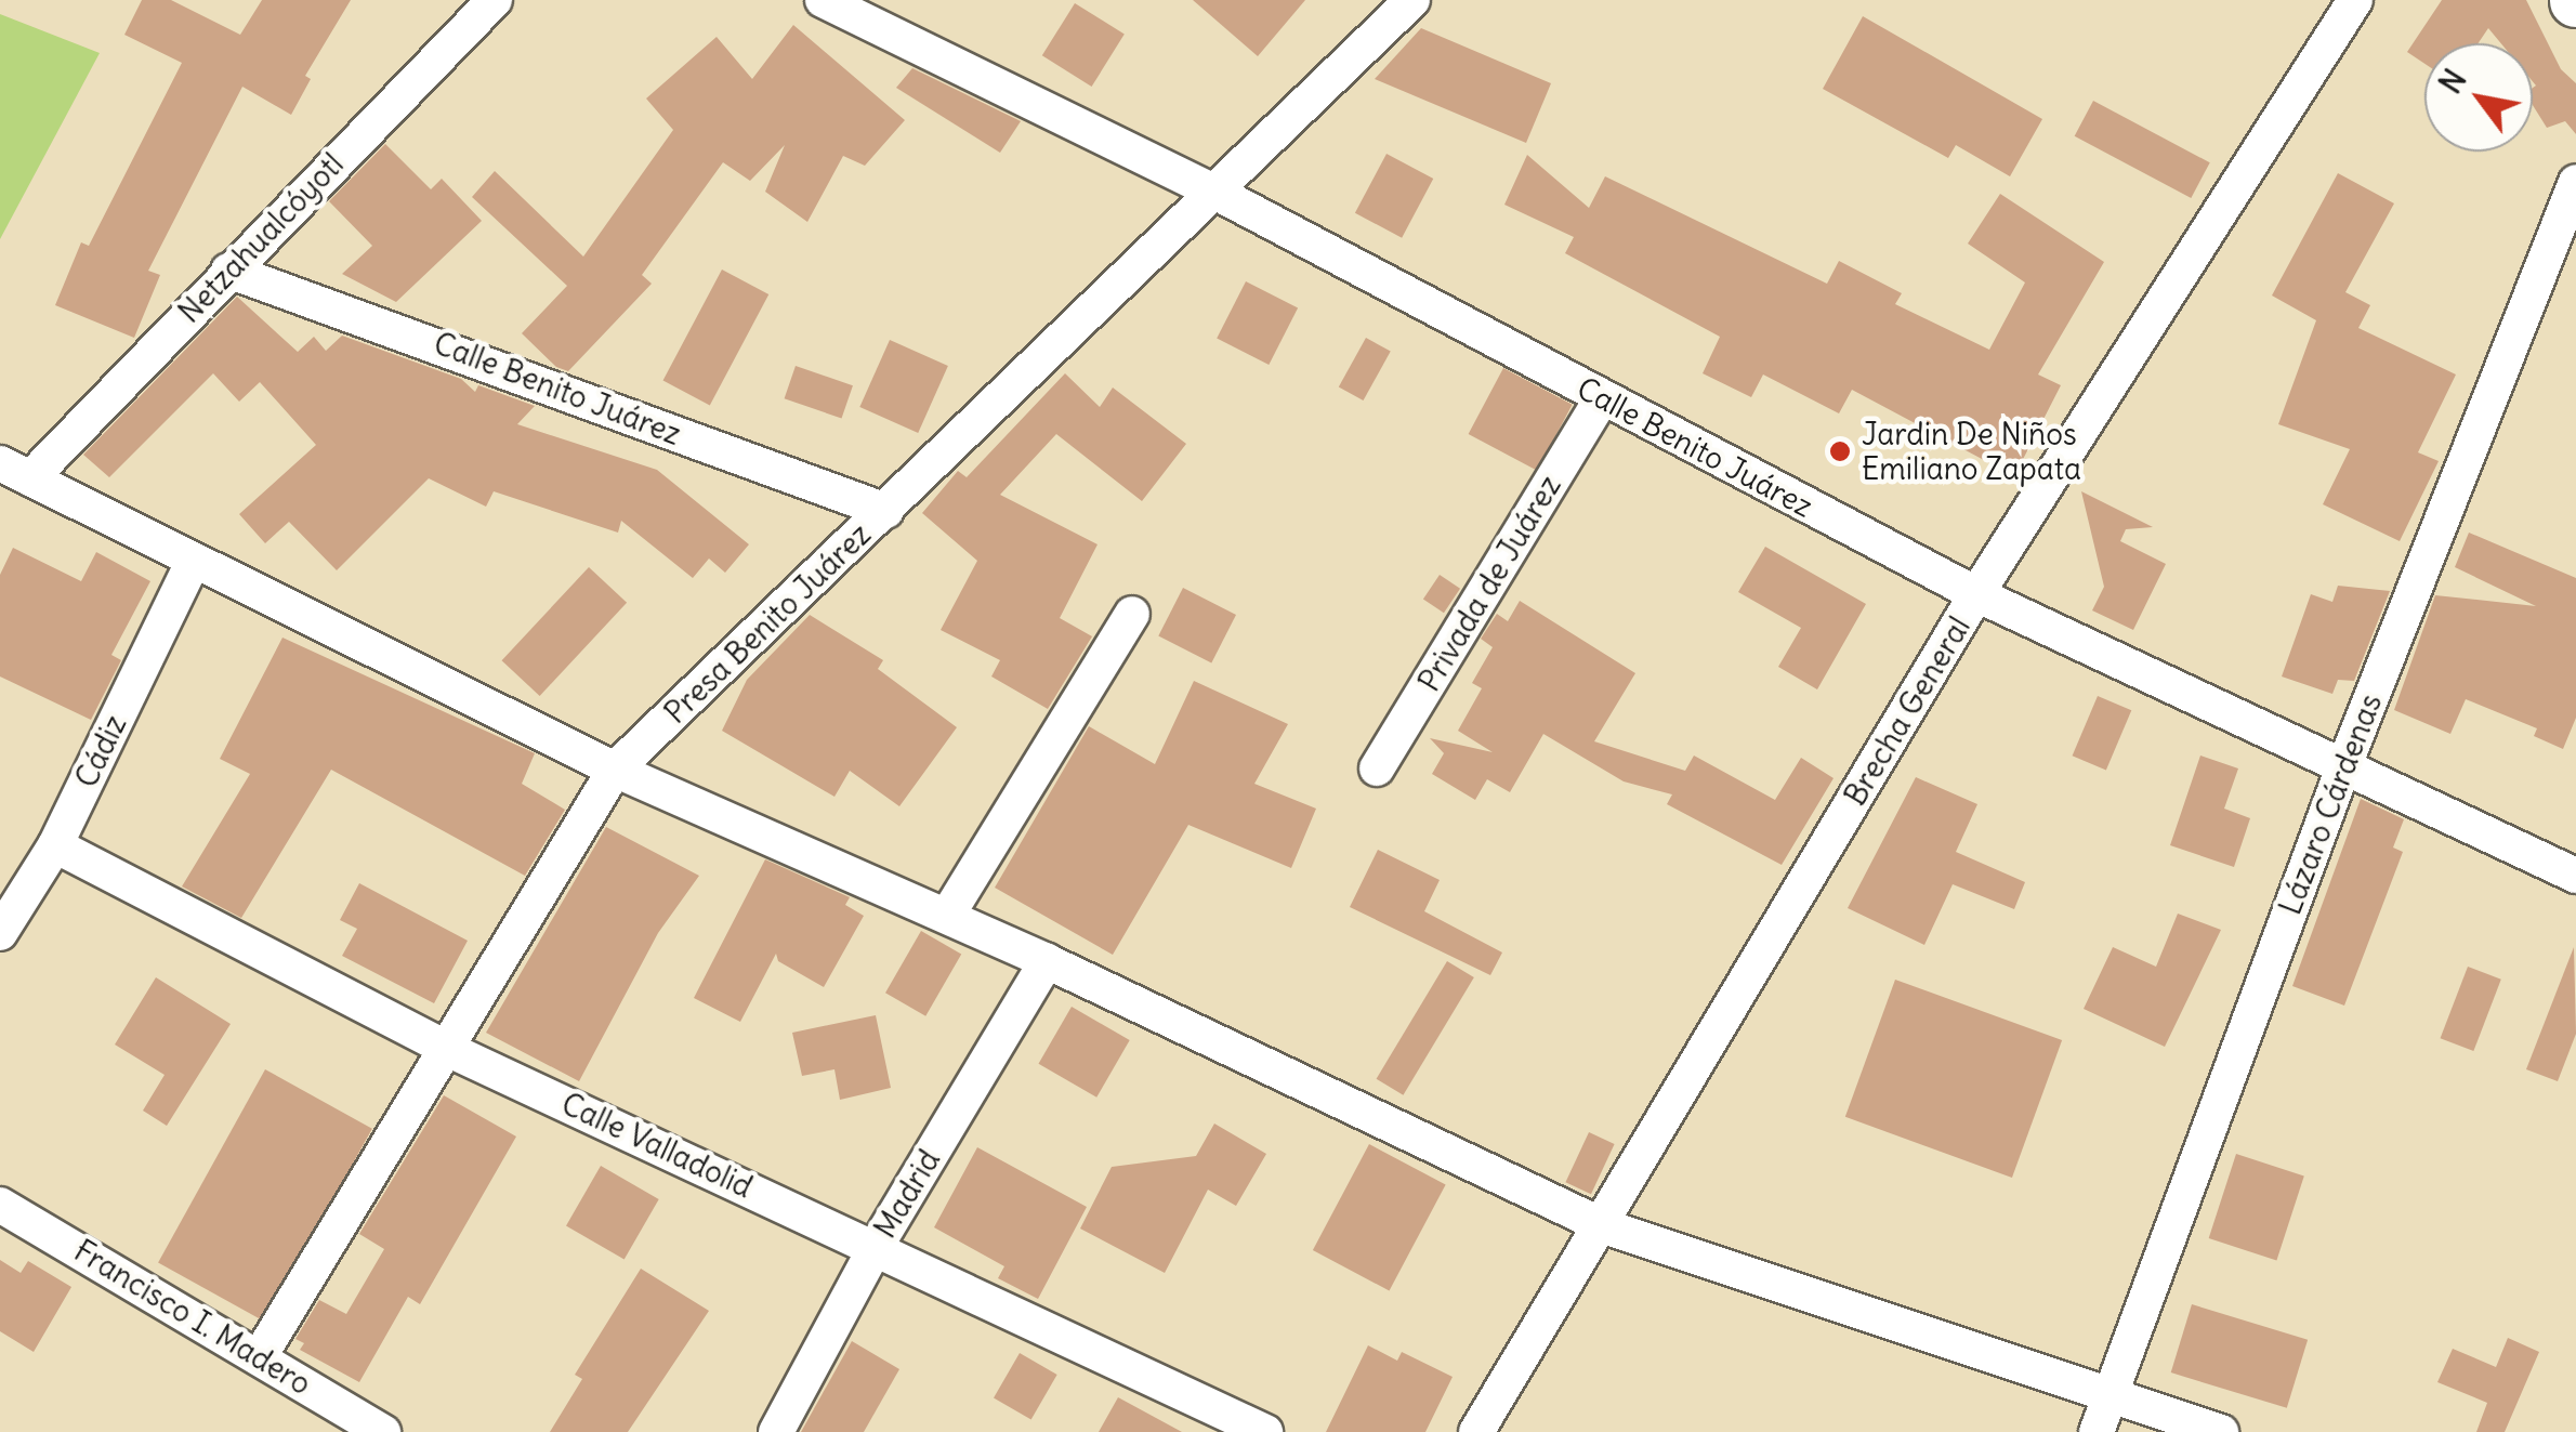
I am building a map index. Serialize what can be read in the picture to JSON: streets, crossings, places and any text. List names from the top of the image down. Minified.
{"streets":{"street":["Netzahualcóyotl","Calle Benito Juárez","Privada de Juárez","Presa Benito Juárez","Brecha General","Cádiz","Lázaro Cárdenas","Calle Valladolid","Madrid","Francisco I. Madero"]},"crossings":[["Netzahualcóyotl","Calle Benito Juárez"],["Calle Benito Juárez","Privada de Juárez"],["Calle Benito Juárez","Presa Benito Juárez"],["Calle Benito Juárez","Brecha General"],["Calle Benito Juárez","Lázaro Cárdenas"],["Presa Benito Juárez","Calle Valladolid"],["Presa Benito Juárez","Francisco I. Madero"],["Cádiz","Calle Valladolid"],["Calle Valladolid","Madrid"]],"places":["Jardin De Niños Emiliano Zapata"],"north":"top left"}
